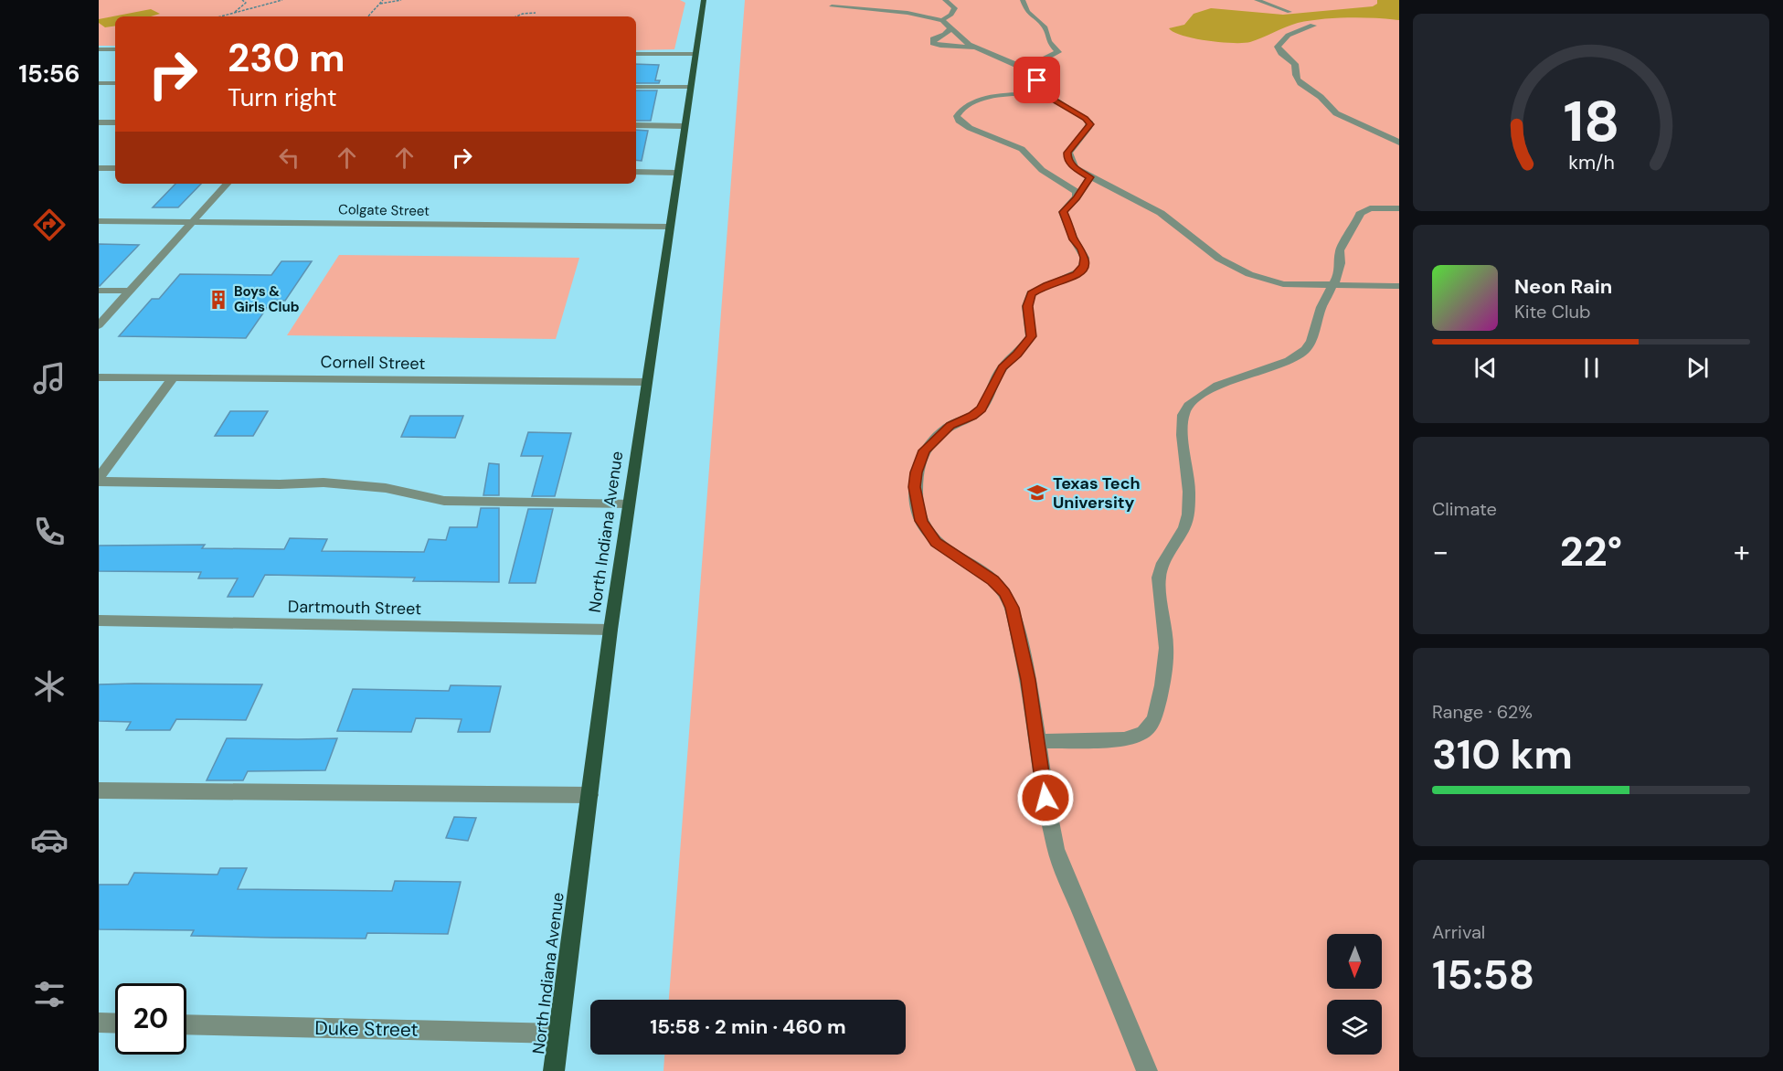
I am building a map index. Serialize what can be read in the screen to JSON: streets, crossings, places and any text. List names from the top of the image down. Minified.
{"streets":{"main road":["North Indiana Avenue"],"street":["Colgate Street","Cornell Street","Dartmouth Street","Duke Street"]},"crossings":[["Colgate Street","North Indiana Avenue"],["Cornell Street","North Indiana Avenue"],["North Indiana Avenue","Dartmouth Street"],["North Indiana Avenue","Duke Street"]],"places":{"building":["Boys & Girls Club"],"school or university":["Texas Tech University"]},"north":"bottom","page":{"tabs":"15:56","turn":["230 m","Turn right"],"song":["Neon Rain","Kite Club"],"tile":["Climate",["Range · 62%","310 km"],["Arrival","15:58"]],"heat":["−","22°","+"],"limit":"20","trip":"15:58 · 2 min · 460 m","gauge":["18","km/h"]}}
